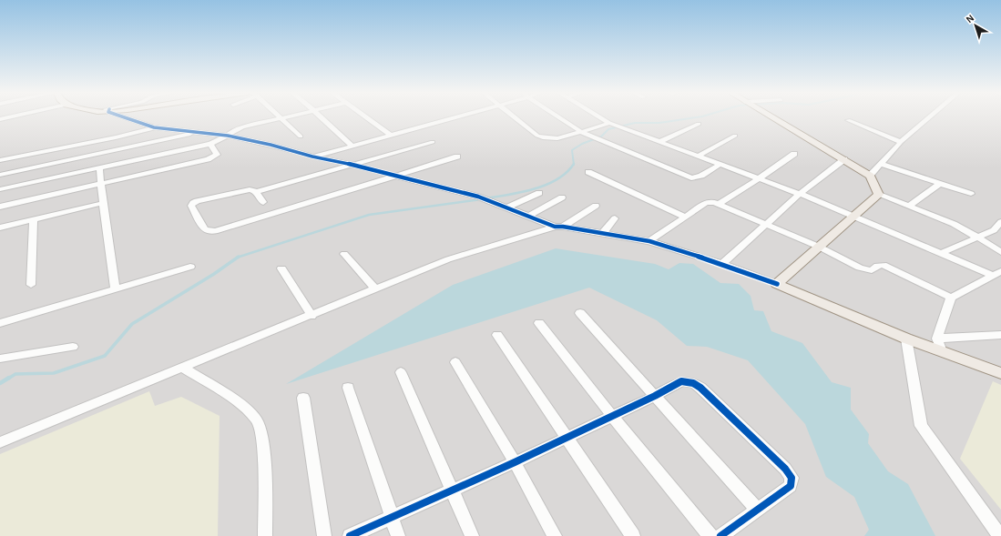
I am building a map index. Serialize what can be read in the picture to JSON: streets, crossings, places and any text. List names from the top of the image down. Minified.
{"north":"top left"}
